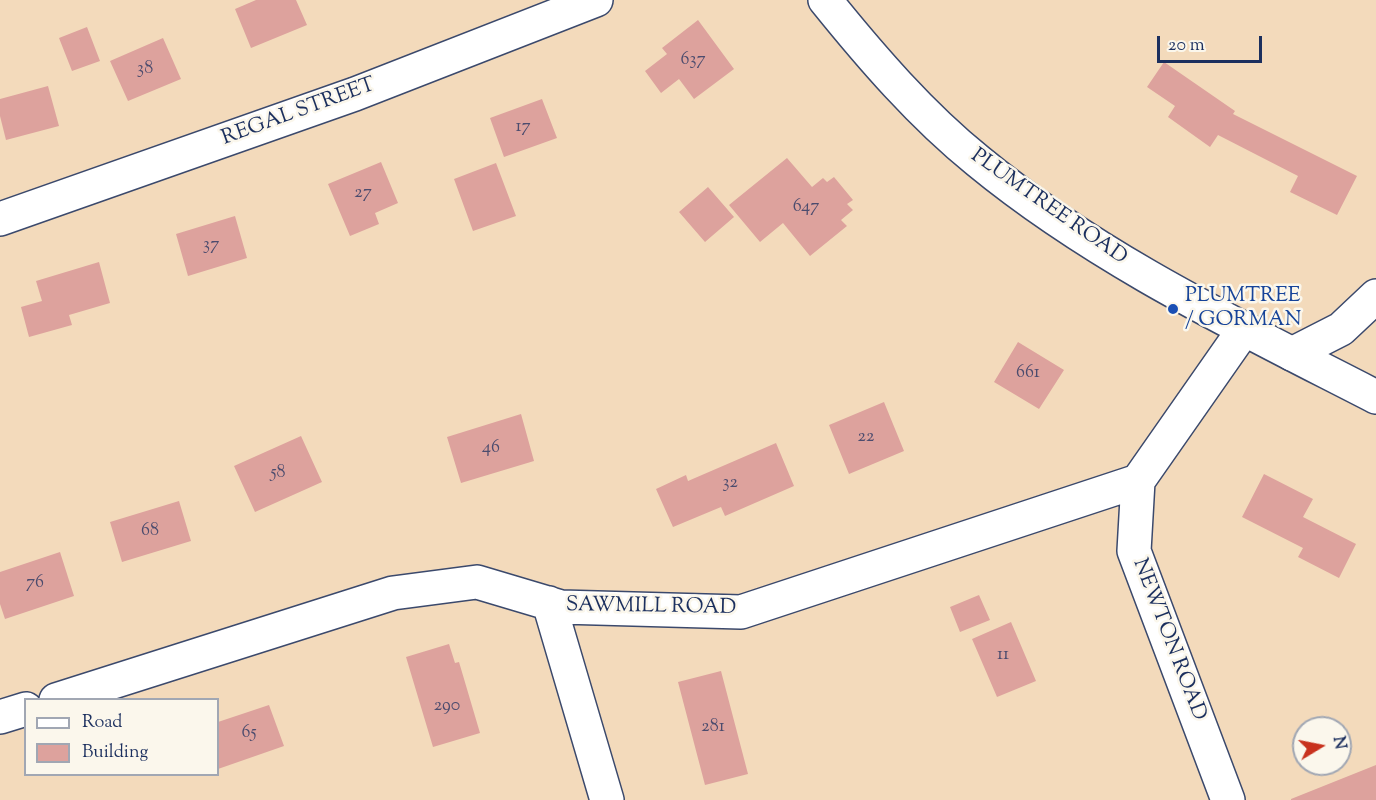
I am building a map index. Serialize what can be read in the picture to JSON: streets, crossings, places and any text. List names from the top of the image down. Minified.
{"streets":{"street":["REGAL STREET","PLUMTREE ROAD","SAWMILL ROAD","NEWTON ROAD"]},"crossings":[["SAWMILL ROAD","NEWTON ROAD"]],"places":["PLUMTREE / GORMAN"],"house_numbers":["637","38","17","27","647","37","661","22","46","58","32","68","76","11","290","281","65"],"legend":["Road","Building"],"scale_bar":"20 m","north":"right"}
